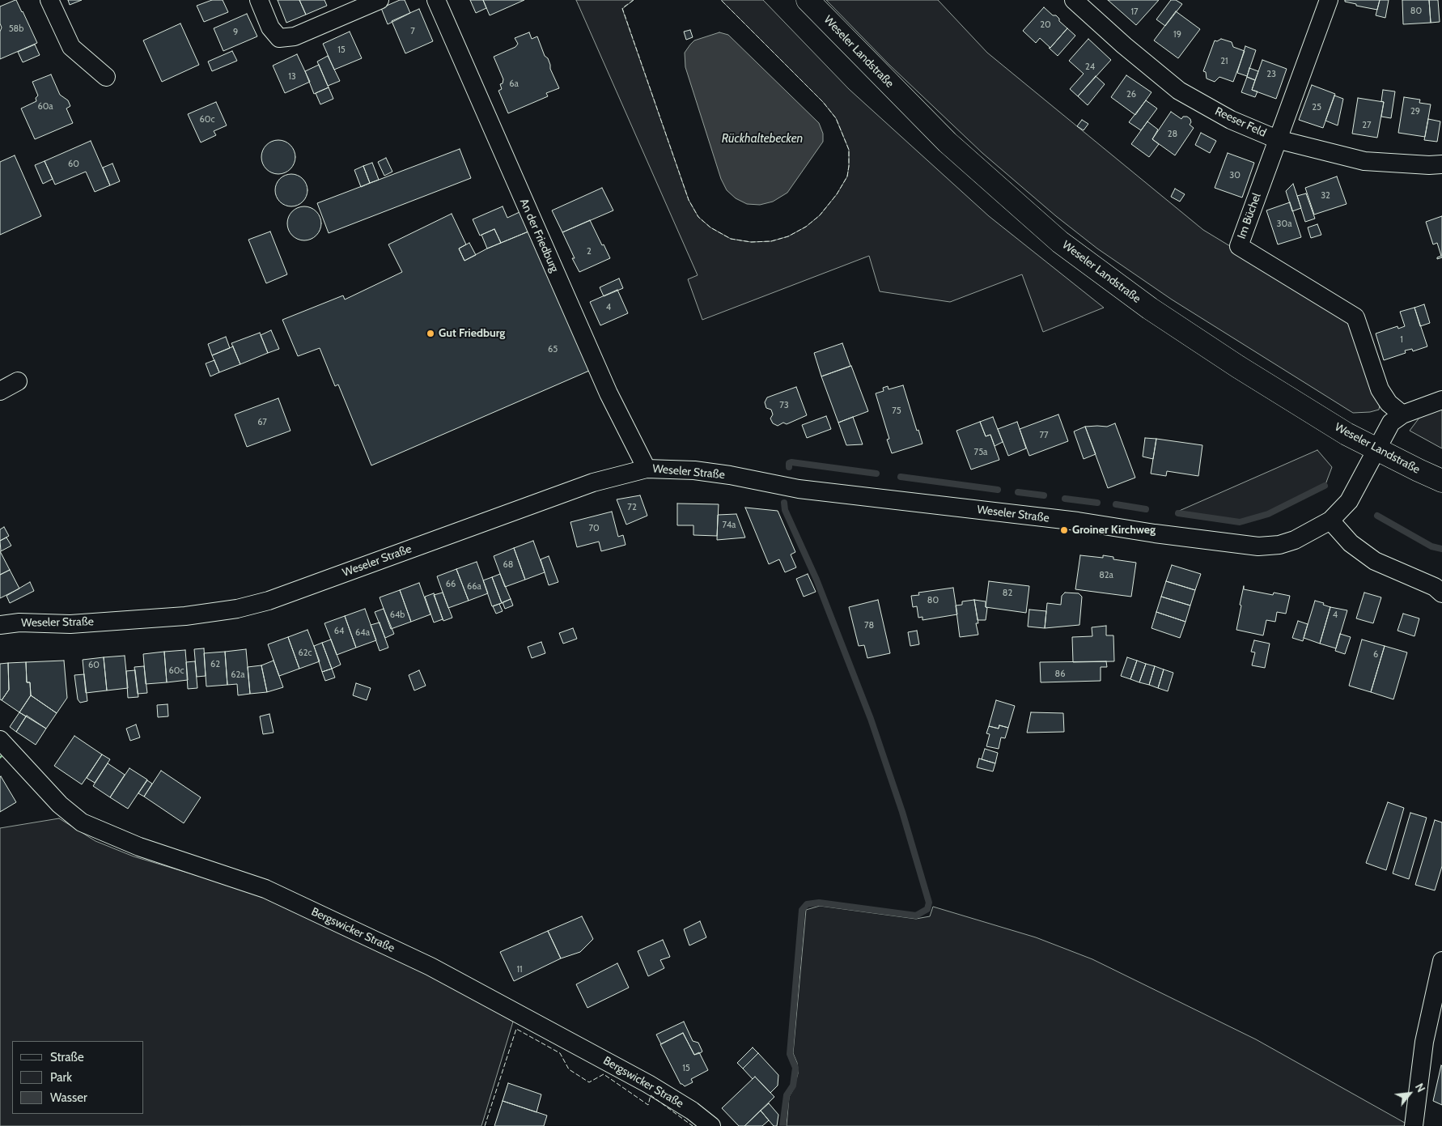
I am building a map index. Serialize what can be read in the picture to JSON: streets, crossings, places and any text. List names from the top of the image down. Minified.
{"streets":{"main road":["Weseler Landstraße"],"street":["Reeser Feld","Im Büchel","An der Friedburg","Weseler Straße","Bergswicker Straße"]},"crossings":[["Weseler Landstraße","Weseler Straße"],["Reeser Feld","Im Büchel"],["An der Friedburg","Weseler Straße"]],"water":["Rückhaltebecken"],"places":["Gut Friedburg","Groiner Kirchweg"],"house_numbers":["80","17","20","58b","7","9","19","15","21","24","23","13","6a","26","60a","25","29","60c","27","28","60","30","32","30a","2","4","1","65","73","75","67","77","75a","72","74a","70","68","82a","66","66a","82","80","64b","4","78","64","64a","62c","6","62","60","60c","86","62a","11","15"],"legend":["Straße","Park","Wasser"],"north":"top right"}
